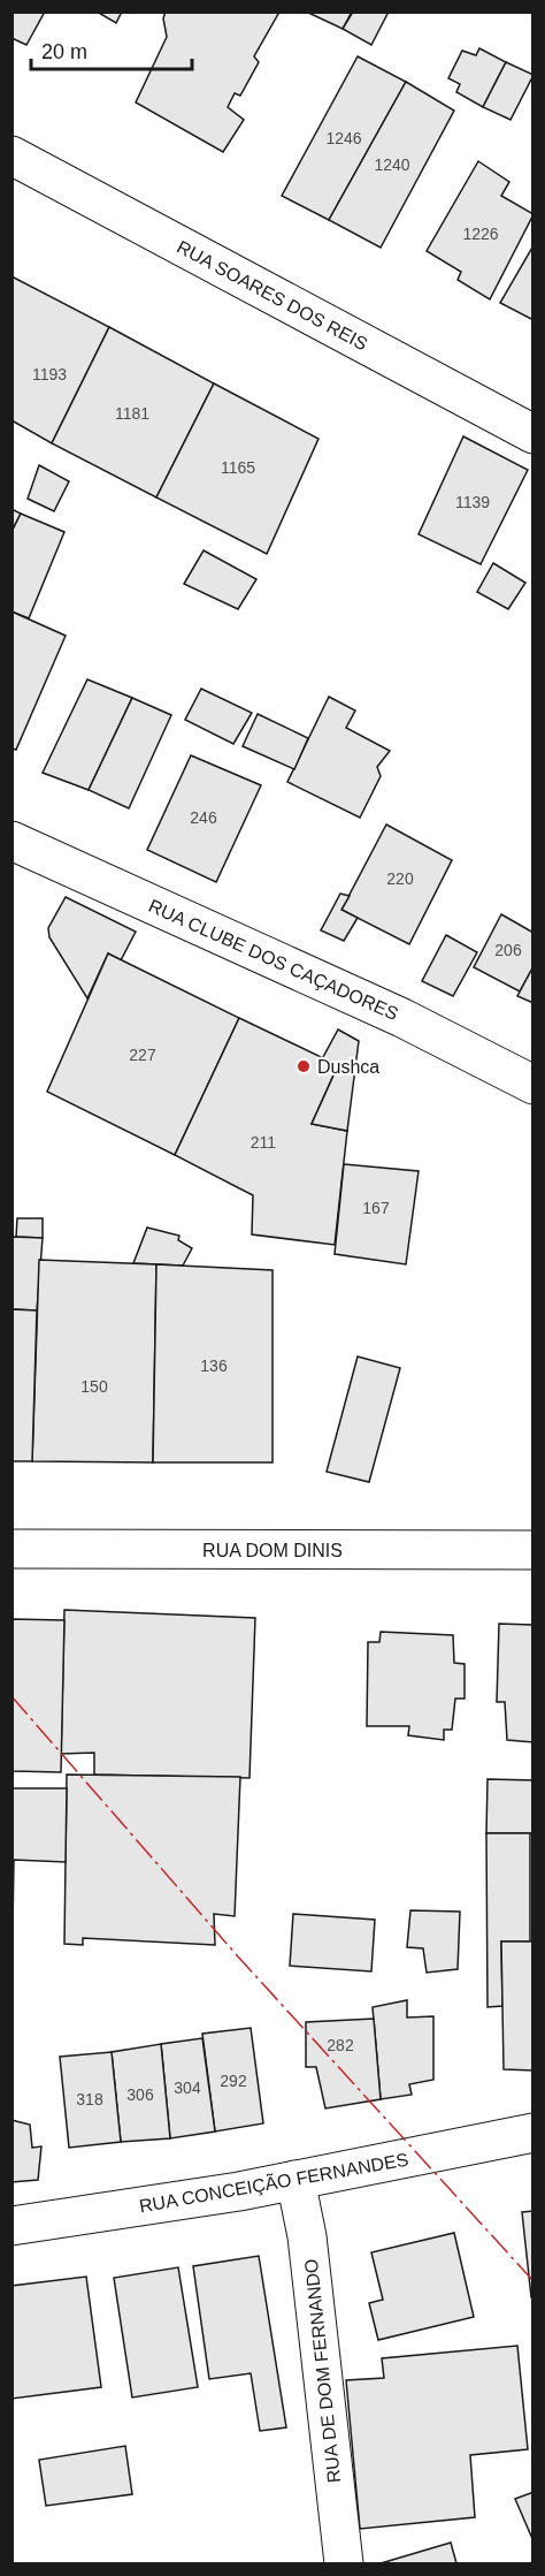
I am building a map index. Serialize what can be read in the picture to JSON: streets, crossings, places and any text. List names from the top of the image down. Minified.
{"streets":{"street":["RUA SOARES DOS REIS","RUA CLUBE DOS CAÇADORES","RUA DOM DINIS","RUA CONCEIÇÃO FERNANDES","RUA DE DOM FERNANDO"]},"crossings":[["RUA CONCEIÇÃO FERNANDES","RUA DE DOM FERNANDO"]],"places":["Dushca"],"house_numbers":["1246","1240","1226","1193","1181","1165","1139","246","220","206","227","211","167","136","150","282","292","304","306","318"],"scale_bar":"20 m"}
